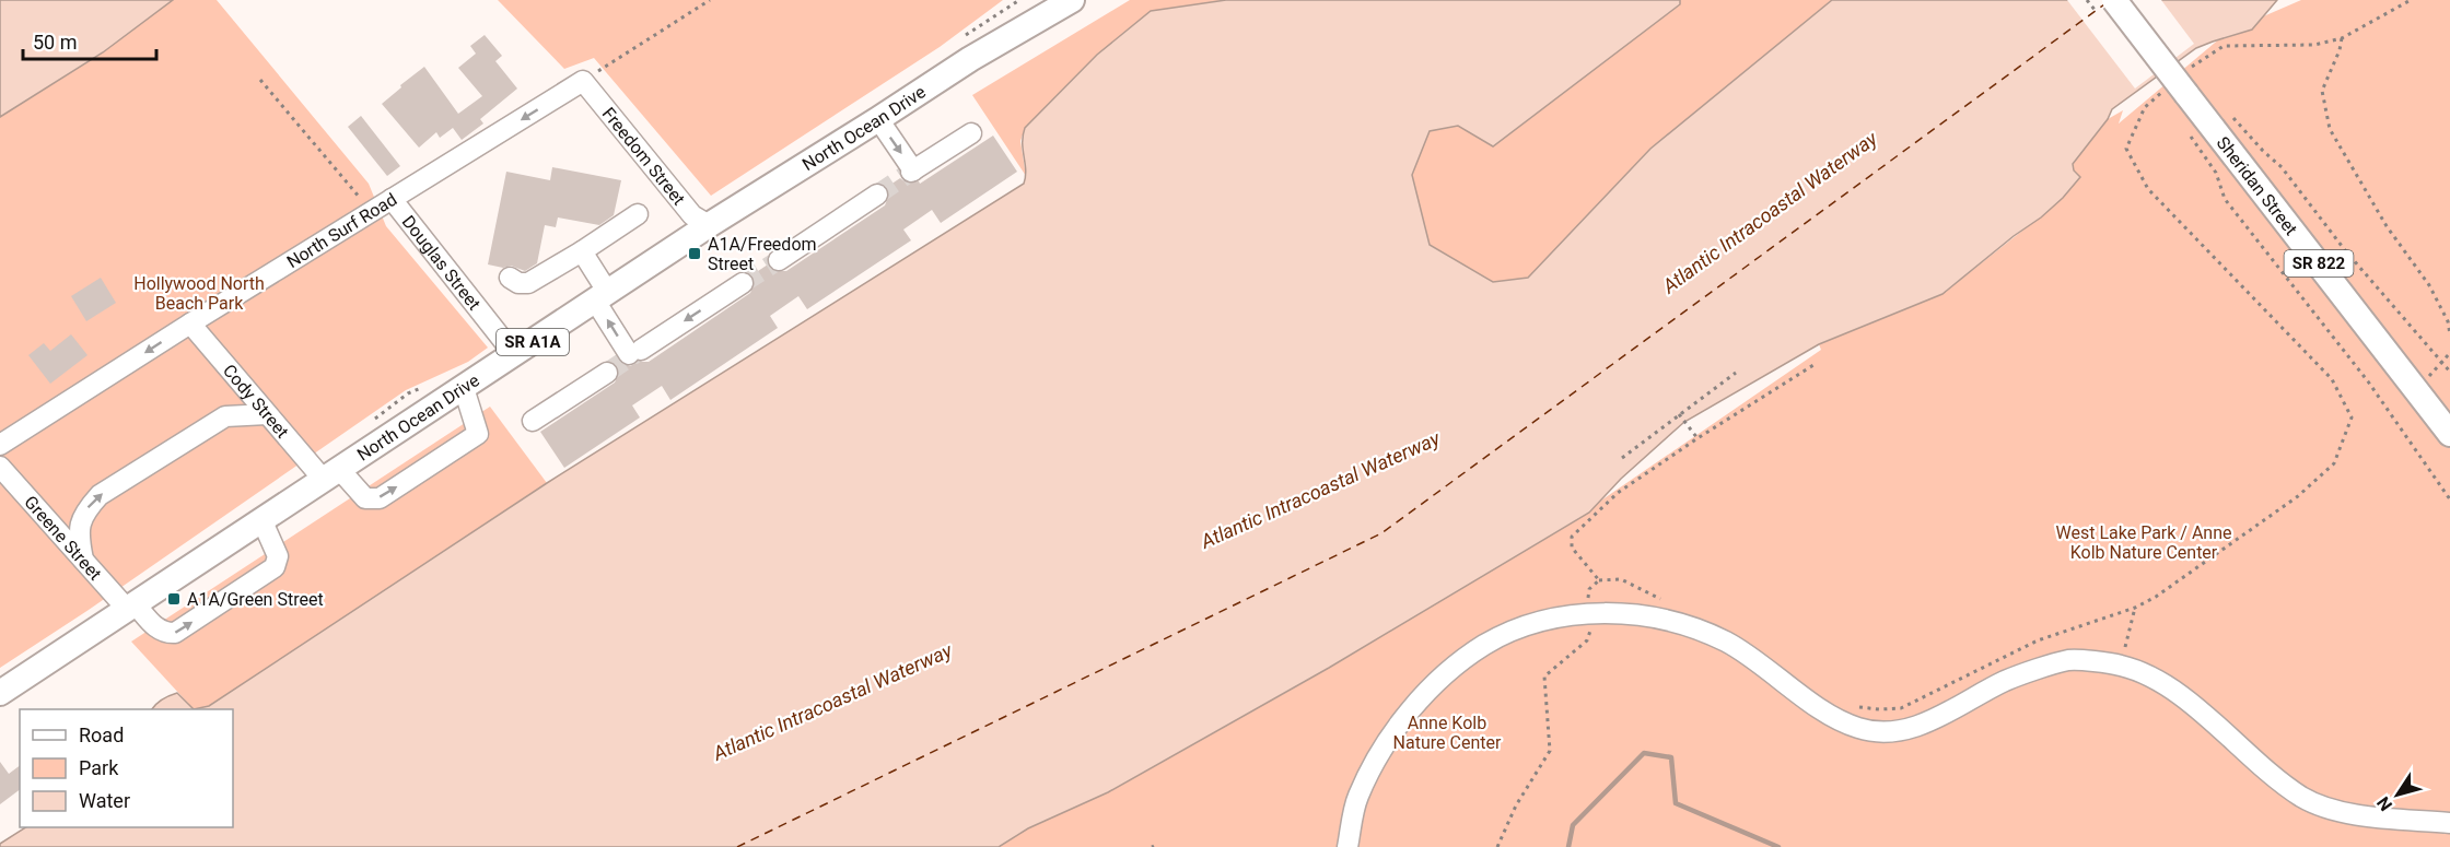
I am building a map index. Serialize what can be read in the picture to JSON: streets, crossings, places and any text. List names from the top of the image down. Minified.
{"streets":{"main road":["North Ocean Drive","Sheridan Street","SR 822","SR A1A"],"street":["Freedom Street","North Surf Road","Douglas Street","Cody Street","Greene Street"]},"crossings":[["North Ocean Drive","Freedom Street"],["North Ocean Drive","Douglas Street"],["North Ocean Drive","Cody Street"],["North Ocean Drive","Greene Street"],["Freedom Street","North Surf Road"],["North Surf Road","Douglas Street"],["North Surf Road","Cody Street"]],"water":["Atlantic Intracoastal Waterway"],"parks":["Hollywood North Beach Park","West Lake Park / Anne Kolb Nature Center","Anne Kolb Nature Center"],"places":{"transit":["A1A/Freedom Street","A1A/Green Street"]},"legend":["Road","Park","Water"],"scale_bar":"50 m","north":"bottom left"}
